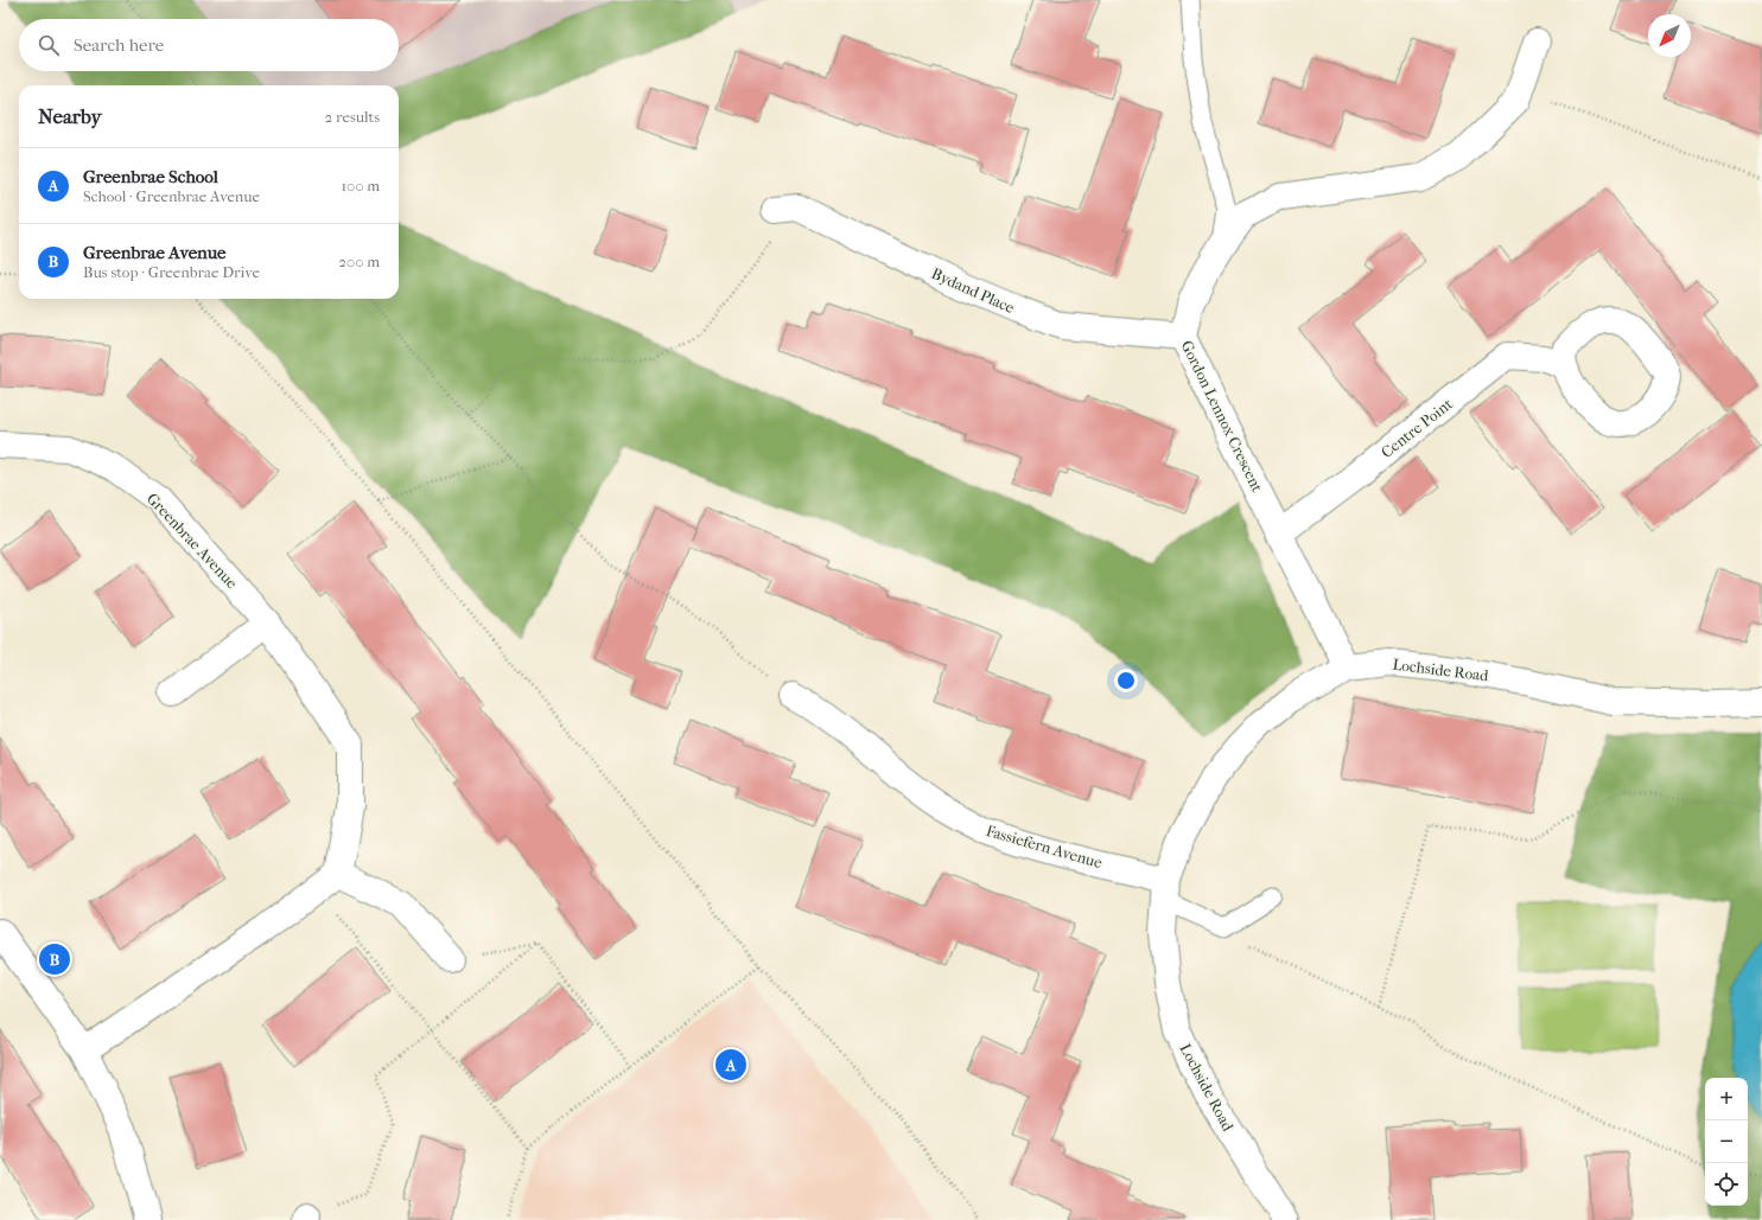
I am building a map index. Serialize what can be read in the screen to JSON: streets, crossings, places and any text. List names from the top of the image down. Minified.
{"streets":{"street":["Bydand Place","Gordon Lennox Crescent","Centre Point","Greenbrae Avenue","Lochside Road","Fassiefern Avenue"]},"crossings":[["Bydand Place","Gordon Lennox Crescent"],["Gordon Lennox Crescent","Centre Point"],["Gordon Lennox Crescent","Lochside Road"],["Lochside Road","Fassiefern Avenue"]],"north":"bottom left","page":{"search":"Search here","heading":["Nearby","2 results"],"list":[{"mark":"A","name":"Greenbrae School","note":"School · Greenbrae Avenue","value":"100 m"},{"mark":"B","name":"Greenbrae Avenue","note":"Bus stop · Greenbrae Drive","value":"200 m"}],"pins":["B","A"],"map_buttons":["+","−"]}}
